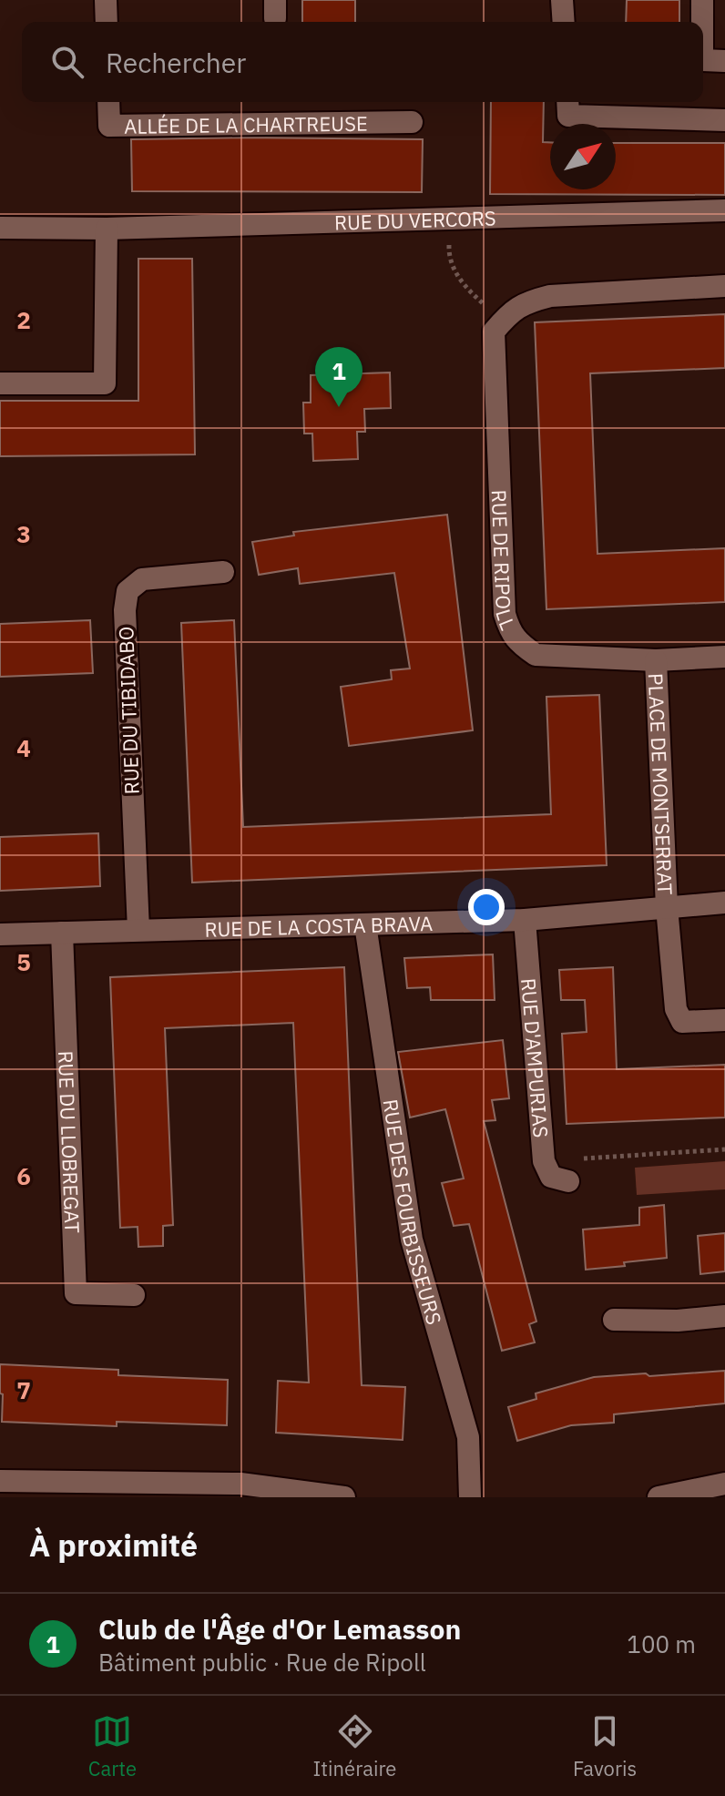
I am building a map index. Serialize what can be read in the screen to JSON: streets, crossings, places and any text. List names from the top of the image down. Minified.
{"streets":{"street":["ALLÉE DE LA CHARTREUSE","RUE DU VERCORS","RUE DE RIPOLL","RUE DU TIBIDABO","PLACE DE MONTSERRAT","RUE DE LA COSTA BRAVA","RUE D'AMPURIAS","RUE DU LLOBREGAT","RUE DES FOURBISSEURS"]},"crossings":[["RUE DE RIPOLL","PLACE DE MONTSERRAT"],["RUE DU TIBIDABO","RUE DE LA COSTA BRAVA"],["PLACE DE MONTSERRAT","RUE DE LA COSTA BRAVA"],["RUE DE LA COSTA BRAVA","RUE D'AMPURIAS"],["RUE DE LA COSTA BRAVA","RUE DU LLOBREGAT"],["RUE DE LA COSTA BRAVA","RUE DES FOURBISSEURS"]],"north":"top right","page":{"search":"Rechercher","pins":"1","heading":"À proximité","list":[{"mark":"1","name":"Club de l'Âge d'Or Lemasson","note":"Bâtiment public · Rue de Ripoll","value":"100 m"}],"nav":["Carte","Itinéraire","Favoris"]},"grid":{"rows":["2","3","4","5","6","7"]}}
